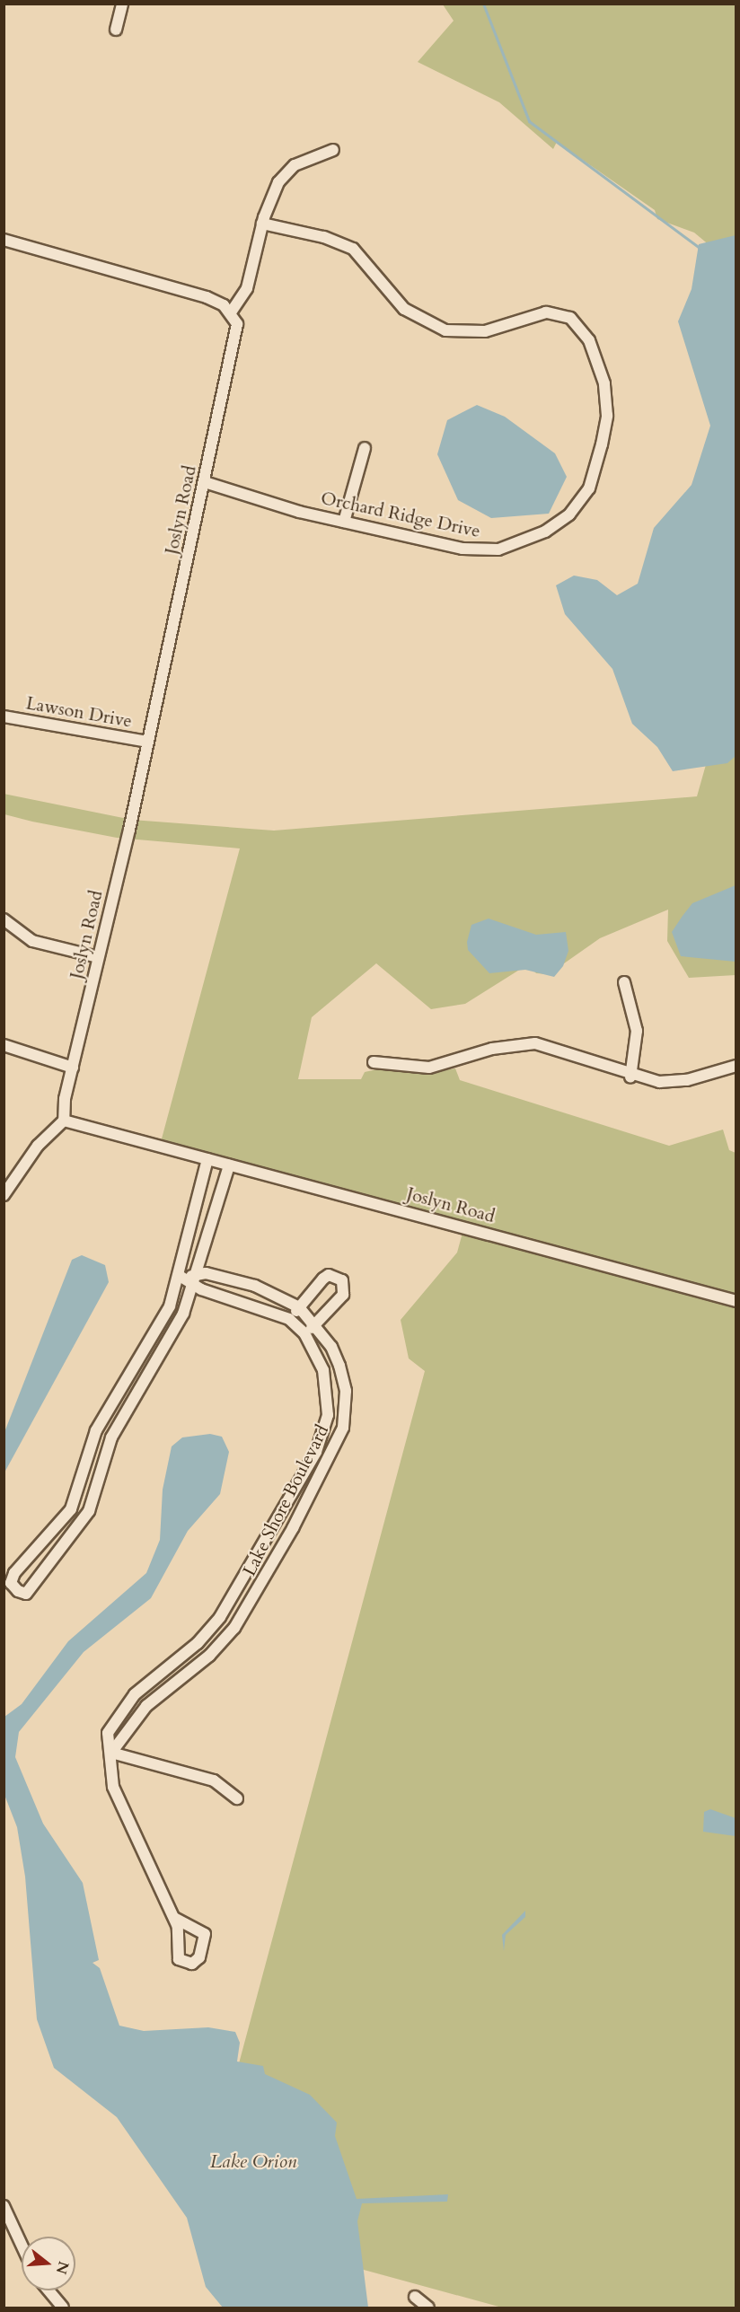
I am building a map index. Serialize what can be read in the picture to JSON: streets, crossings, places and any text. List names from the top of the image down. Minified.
{"streets":{"street":["Joslyn Road","Orchard Ridge Drive","Lawson Drive","Lake Shore Boulevard"]},"crossings":[["Joslyn Road","Orchard Ridge Drive"],["Joslyn Road","Lawson Drive"]],"water":["Lake Orion"],"north":"right"}
